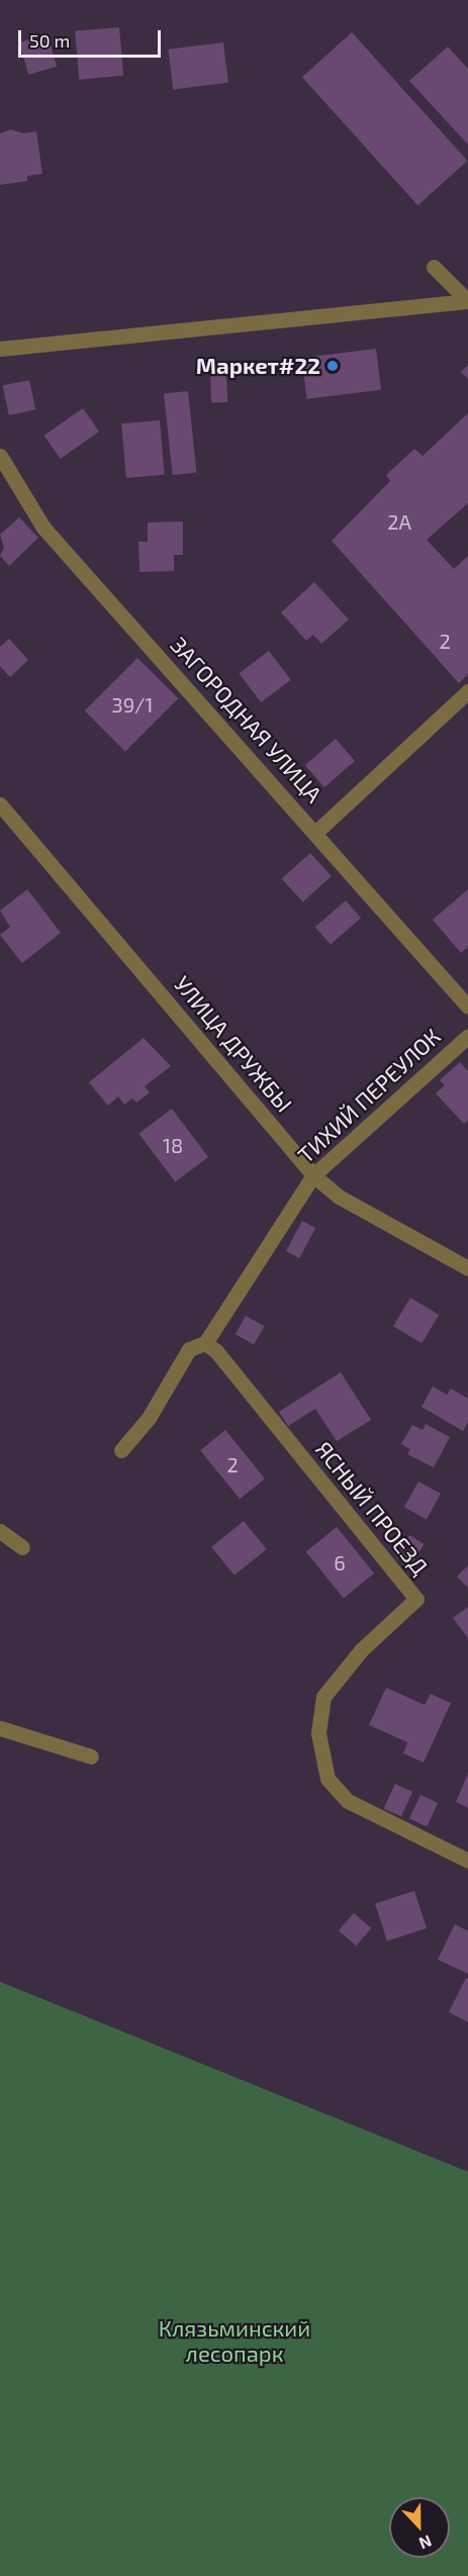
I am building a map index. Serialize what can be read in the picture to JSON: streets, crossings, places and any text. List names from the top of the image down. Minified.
{"streets":{"street":["ЗАГОРОДНАЯ УЛИЦА","УЛИЦА ДРУЖБЫ","ТИХИЙ ПЕРЕУЛОК","ЯСНЫЙ ПРОЕЗД"]},"crossings":[["УЛИЦА ДРУЖБЫ","ТИХИЙ ПЕРЕУЛОК"],["ТИХИЙ ПЕРЕУЛОК","ЯСНЫЙ ПРОЕЗД"]],"parks":["Клязьминский лесопарк"],"places":["Маркет#22"],"house_numbers":["2А","2","39/1","18","2","6"],"scale_bar":"50 m","north":"bottom"}
